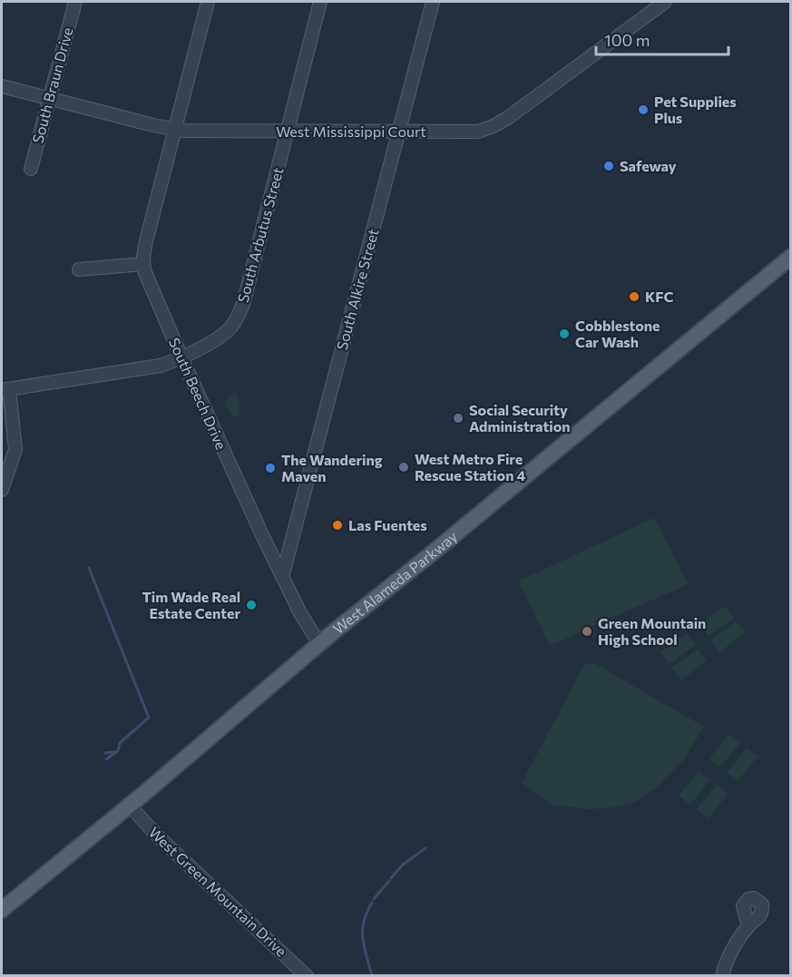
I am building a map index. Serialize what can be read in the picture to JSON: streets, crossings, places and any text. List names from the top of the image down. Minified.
{"streets":{"main road":["West Alameda Parkway"],"street":["South Braun Drive","West Mississippi Court","South Arbutus Street","South Alkire Street","South Beech Drive","West Green Mountain Drive"]},"crossings":[["South Braun Drive","West Mississippi Court"],["West Mississippi Court","South Arbutus Street"],["West Mississippi Court","South Alkire Street"],["West Mississippi Court","South Beech Drive"],["South Arbutus Street","South Beech Drive"],["South Alkire Street","South Beech Drive"],["South Beech Drive","West Alameda Parkway"],["West Alameda Parkway","West Green Mountain Drive"]],"places":["Pet Supplies Plus","Safeway","KFC","Cobblestone Car Wash","Social Security Administration","West Metro Fire Rescue Station 4","The Wandering Maven","Las Fuentes","Tim Wade Real Estate Center","Green Mountain High School"],"scale_bar":"100 m"}
